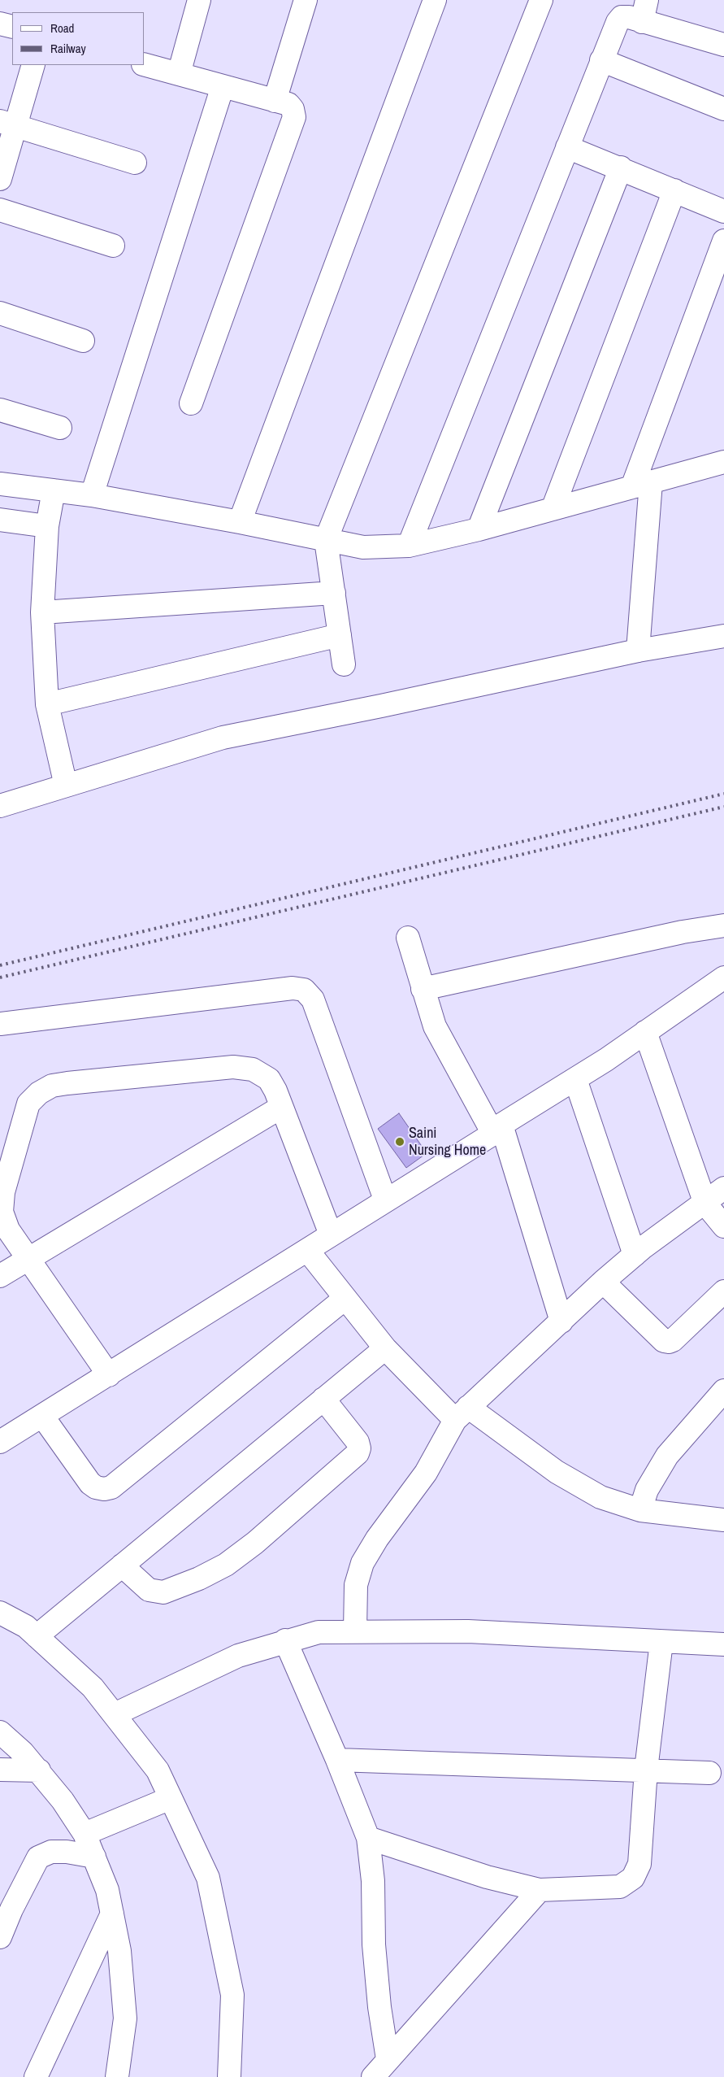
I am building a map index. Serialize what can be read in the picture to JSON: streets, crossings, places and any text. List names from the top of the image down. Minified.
{"places":["Saini Nursing Home"],"legend":["Road","Railway"]}
